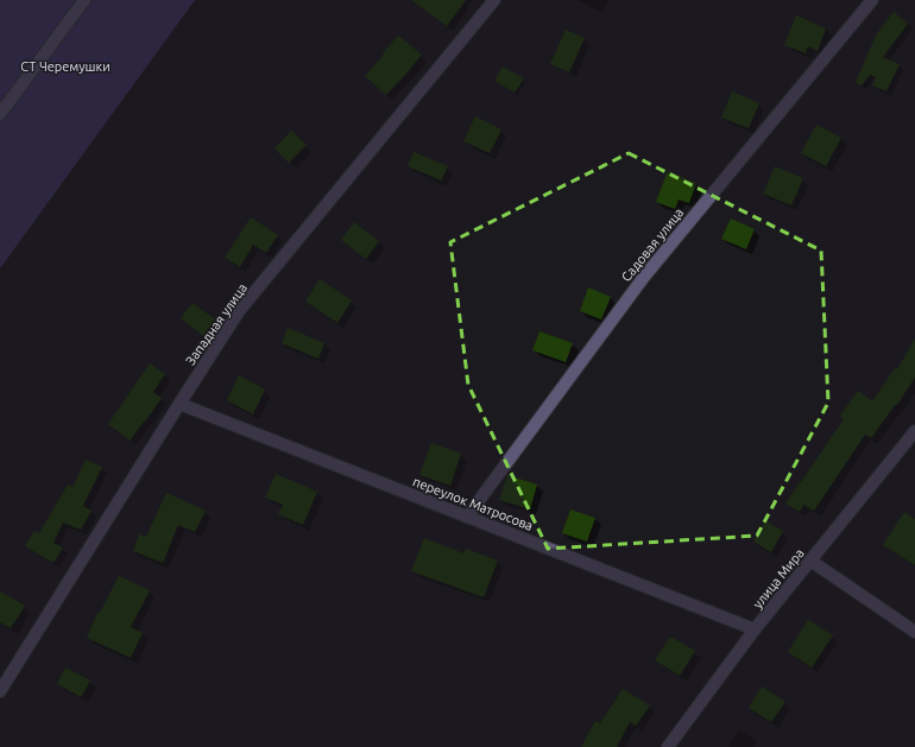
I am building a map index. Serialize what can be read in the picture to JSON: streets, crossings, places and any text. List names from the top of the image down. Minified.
{"streets":{"street":["Садовая улица","Западная улица","переулок Матросова","улица Мира"]},"crossings":[["Садовая улица","переулок Матросова"],["Западная улица","переулок Матросова"],["переулок Матросова","улица Мира"]],"parks":["СТ Черемушки"]}
